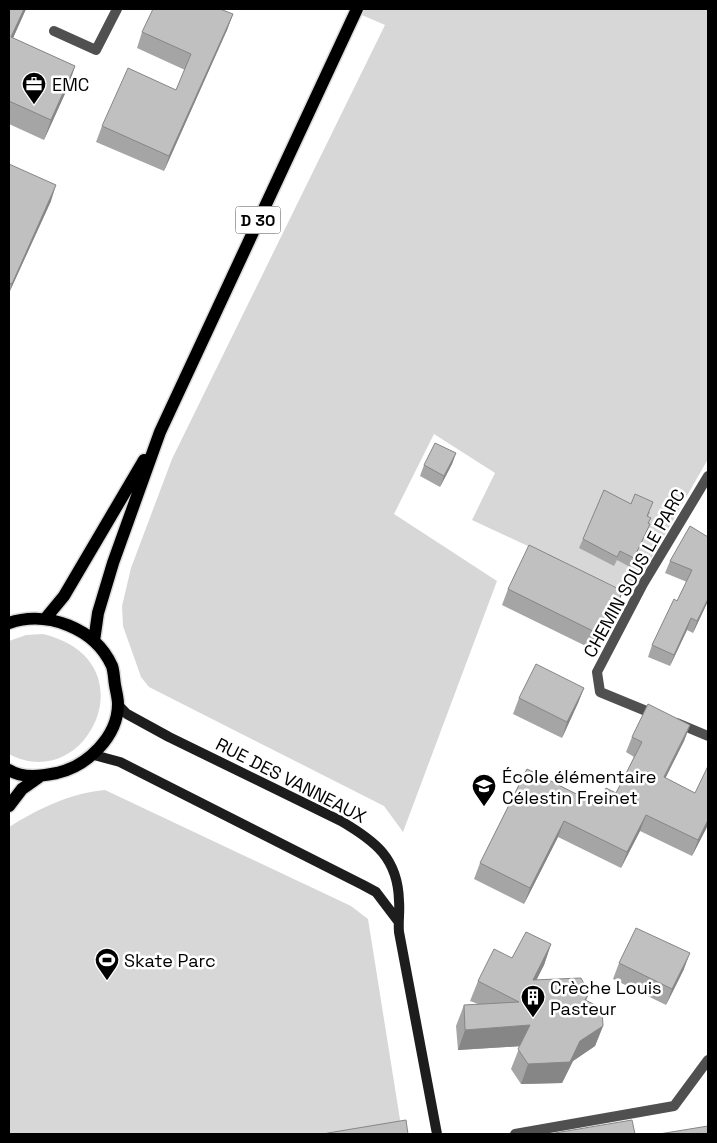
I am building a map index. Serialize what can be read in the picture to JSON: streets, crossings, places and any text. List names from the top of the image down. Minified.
{"streets":{"main road":["D 30"],"street":["CHEMIN SOUS LE PARC","RUE DES VANNEAUX"]},"places":{"office":["EMC"],"school or university":["École élémentaire Célestin Freinet"],"sports":["Skate Parc"],"building":["Crèche Louis Pasteur"]}}
